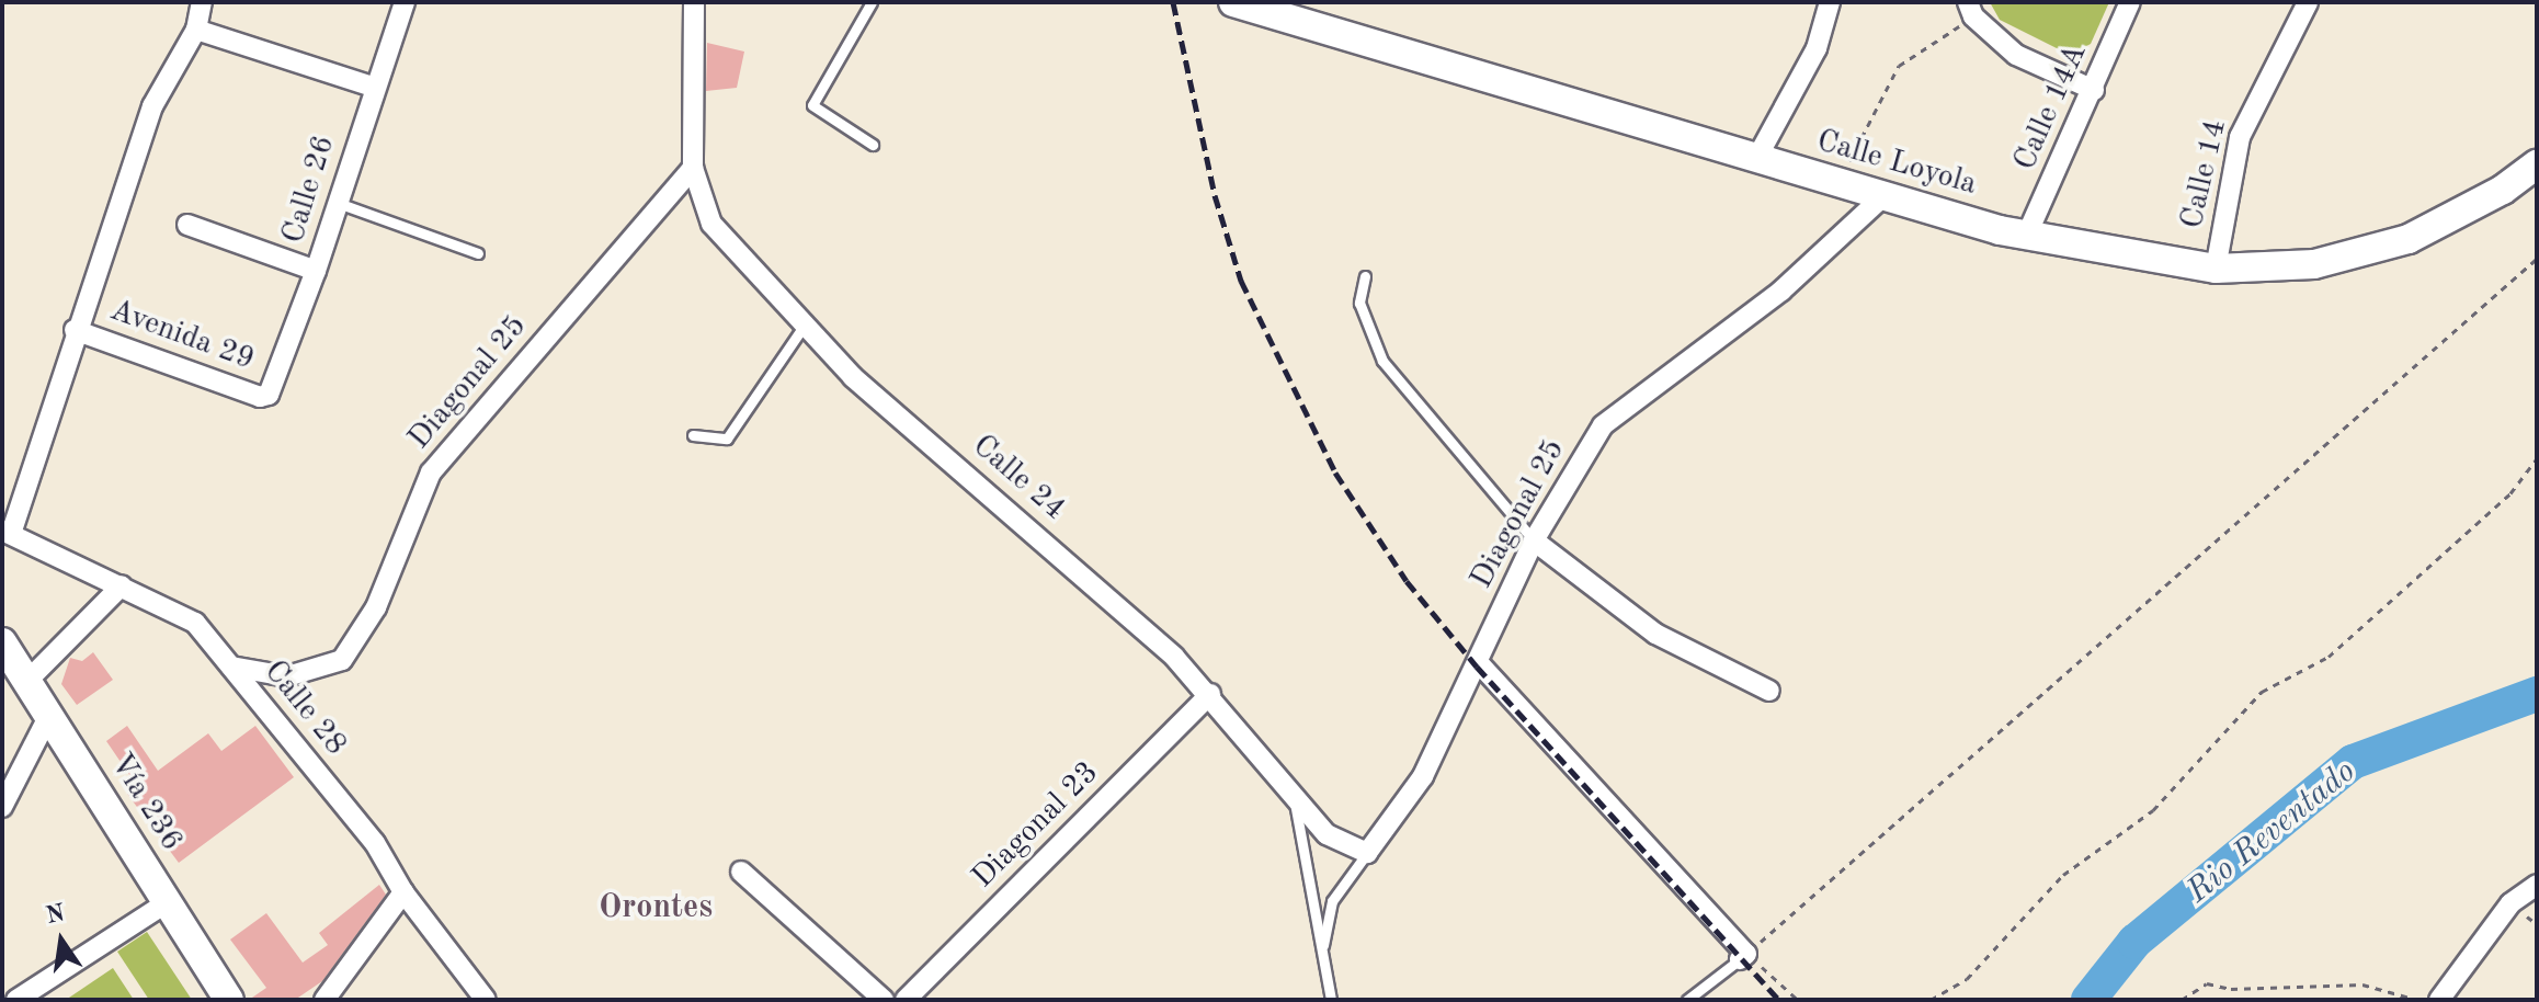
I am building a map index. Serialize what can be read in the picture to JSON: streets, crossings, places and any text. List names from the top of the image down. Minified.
{"streets":{"main road":["Calle Loyola","Vía 236"],"street":["Calle 14A","Calle 14","Calle 26","Avenida 29","Diagonal 25","Calle 24","Calle 28","Diagonal 23"]},"crossings":[["Calle 14A","Calle Loyola"],["Calle Loyola","Calle 14"],["Calle Loyola","Diagonal 25"],["Calle 26","Avenida 29"],["Avenida 29","Calle 28"],["Diagonal 25","Calle 24"],["Diagonal 25","Calle 28"],["Calle 24","Diagonal 23"]],"districts":["Orontes"],"water":["Rio Reventado"],"north":"top"}
